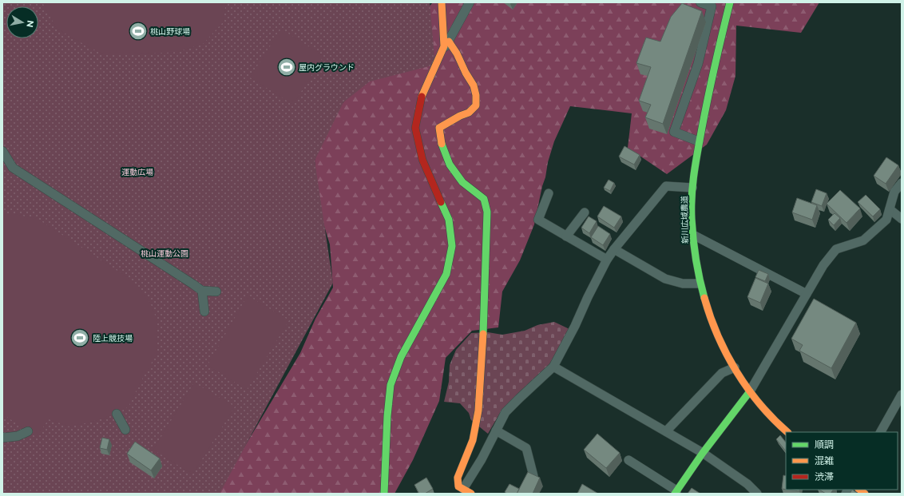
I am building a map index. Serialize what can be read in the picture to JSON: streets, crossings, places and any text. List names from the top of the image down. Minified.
{"streets":{"street":["新川広域農道"]},"parks":["運動広場","桃山運動公園"],"places":{"sports":["桃山野球場","屋内グラウンド","陸上競技場"]},"legend":["順調","混雑","渋滞"],"north":"right"}
